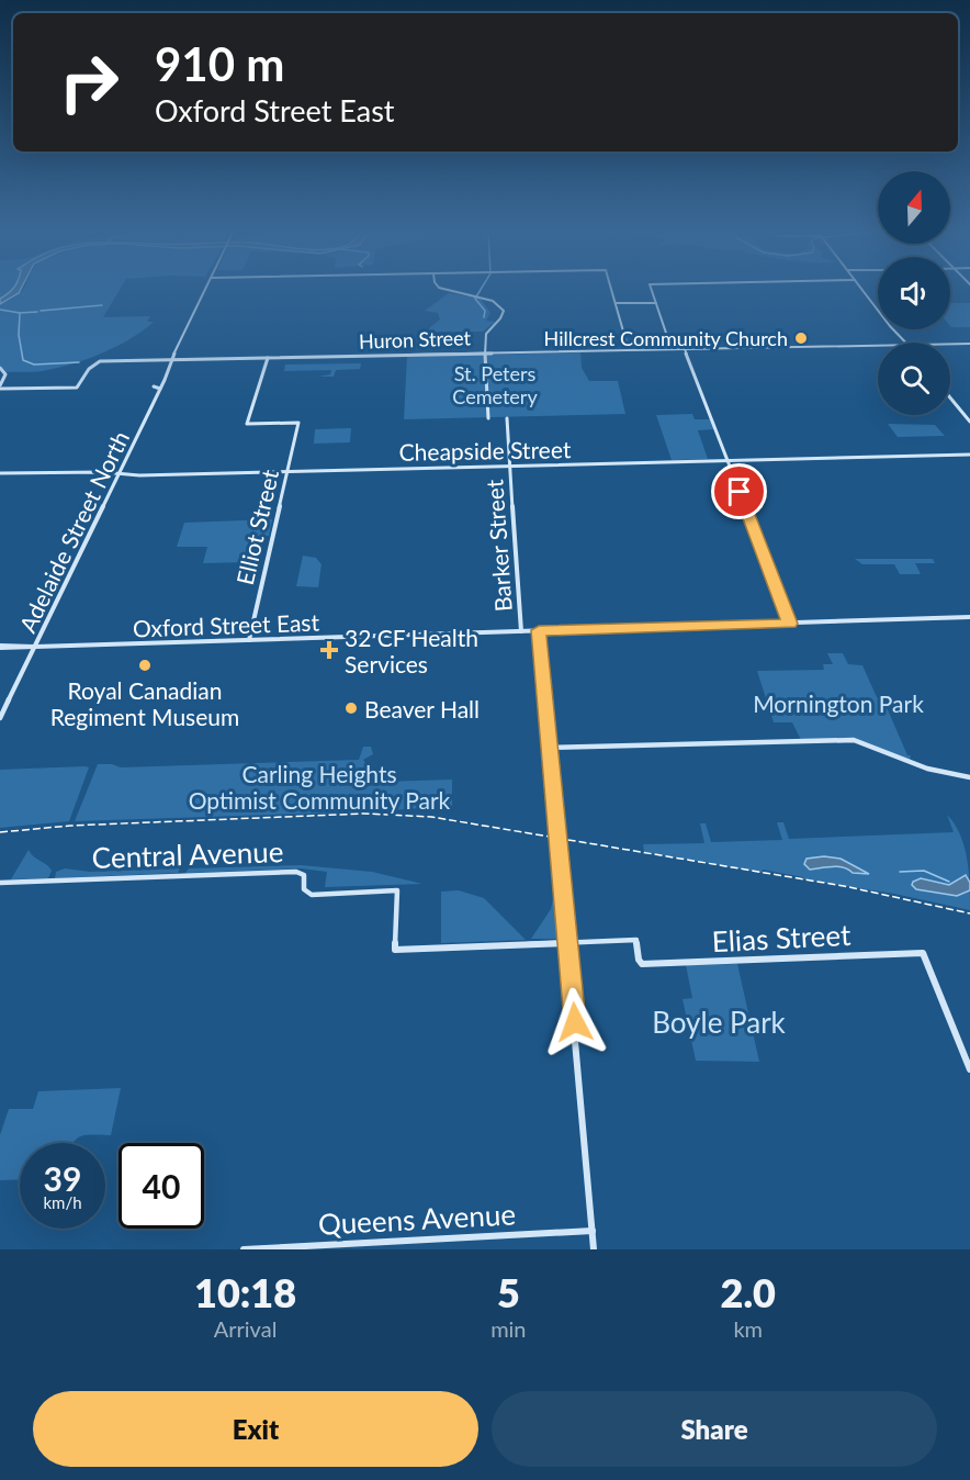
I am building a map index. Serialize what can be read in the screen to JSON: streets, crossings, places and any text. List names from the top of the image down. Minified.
{"streets":{"main road":["Adelaide Street North"],"street":["Huron Street","Cheapside Street","Elliot Street","Barker Street","Oxford Street East","Central Avenue","Elias Street","Queens Avenue"]},"crossings":[["Huron Street","Elliot Street"],["Huron Street","Adelaide Street North"],["Cheapside Street","Elliot Street"],["Cheapside Street","Adelaide Street North"],["Cheapside Street","Barker Street"],["Elliot Street","Oxford Street East"],["Adelaide Street North","Oxford Street East"],["Barker Street","Oxford Street East"],["Central Avenue","Elias Street"]],"parks":["St. Peters Cemetery","Mornington Park","Carling Heights Optimist Community Park","Boyle Park"],"places":{"other":["Hillcrest Community Church","Royal Canadian Regiment Museum","Beaver Hall"],"health":["32 CF Health Services"]},"north":"top","page":{"turn":["910 m","Oxford Street East"],"speed":"39 km/h","limit":"40","eta":["10:18","Arrival","5","min","2.0","km"],"buttons":["Exit","Share"]}}
